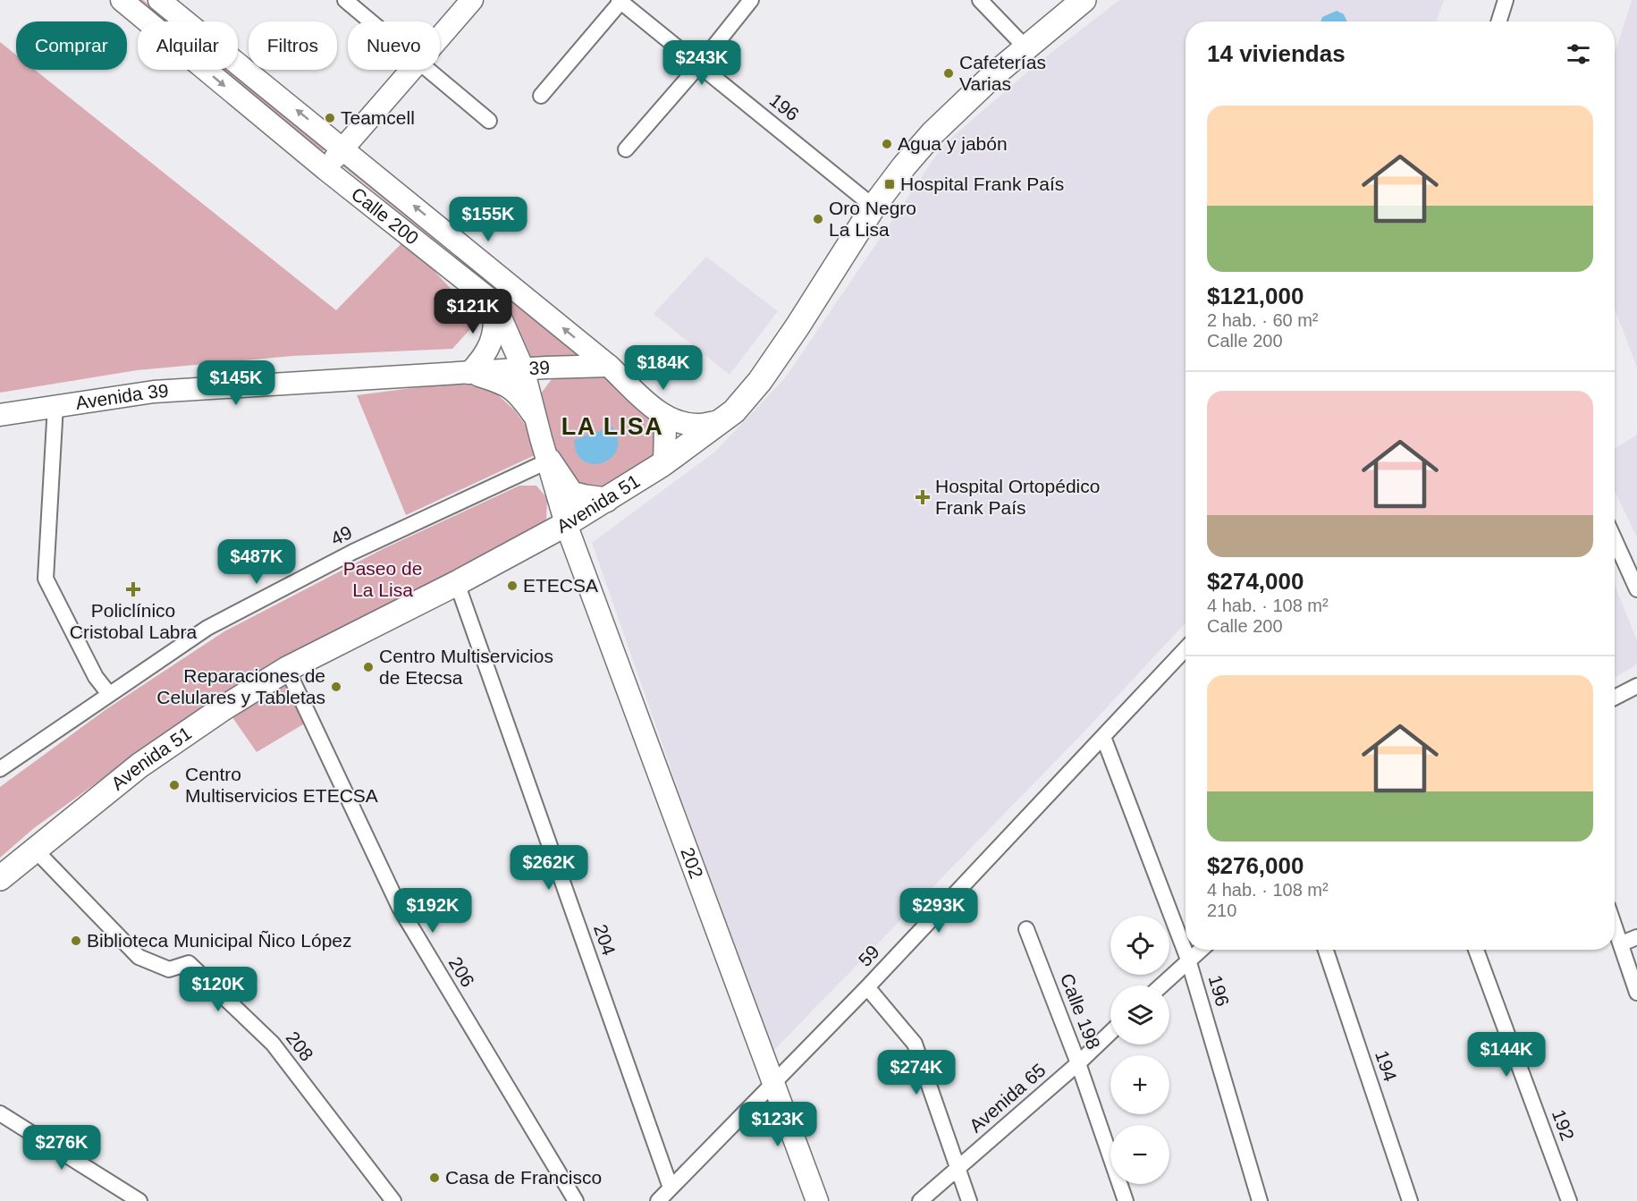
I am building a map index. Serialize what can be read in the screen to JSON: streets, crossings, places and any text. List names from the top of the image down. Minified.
{"streets":{"main road":["Calle 200","39","Avenida 39","Avenida 51","202"],"street":["196","49","204","59","206","Calle 198","208","194","Avenida 65","192"]},"crossings":[["196","Avenida 51"],["196","59"],["Calle 200","39"],["Calle 200","Avenida 51"],["Calle 200","49"],["Calle 200","202"],["39","Avenida 39"],["Avenida 51","202"],["Avenida 51","204"],["Avenida 51","206"],["Avenida 51","208"],["202","59"],["204","59"],["Calle 198","Avenida 65"]],"districts":["LA LISA"],"parks":["Paseo de La Lisa"],"places":{"other":["Cafeterías Varias","Teamcell","Agua y jabón","Oro Negro La Lisa","ETECSA","Centro Multiservicios de Etecsa","Reparaciones de Celulares y Tabletas","Centro Multiservicios ETECSA","Biblioteca Municipal Ñico López","Casa de Francisco"],"transit":["Hospital Frank País"],"health":["Hospital Ortopédico Frank País","Policlínico Cristobal Labra"]},"page":{"chip":["Comprar","Alquilar","Filtros","Nuevo"],"heading":"14 viviendas","price":["$243K","$155K","$121K","$184K","$145K","$487K","$262K","$192K","$293K","$120K","$144K","$274K","$123K","$276K"],"list":[{"name":"$121,000","note":"2 hab. · 60 m² · Calle 200"},{"name":"$274,000","note":"4 hab. · 108 m² · Calle 200"},{"name":"$276,000","note":"4 hab. · 108 m² · 210"}],"map_buttons":["+","−"]}}
